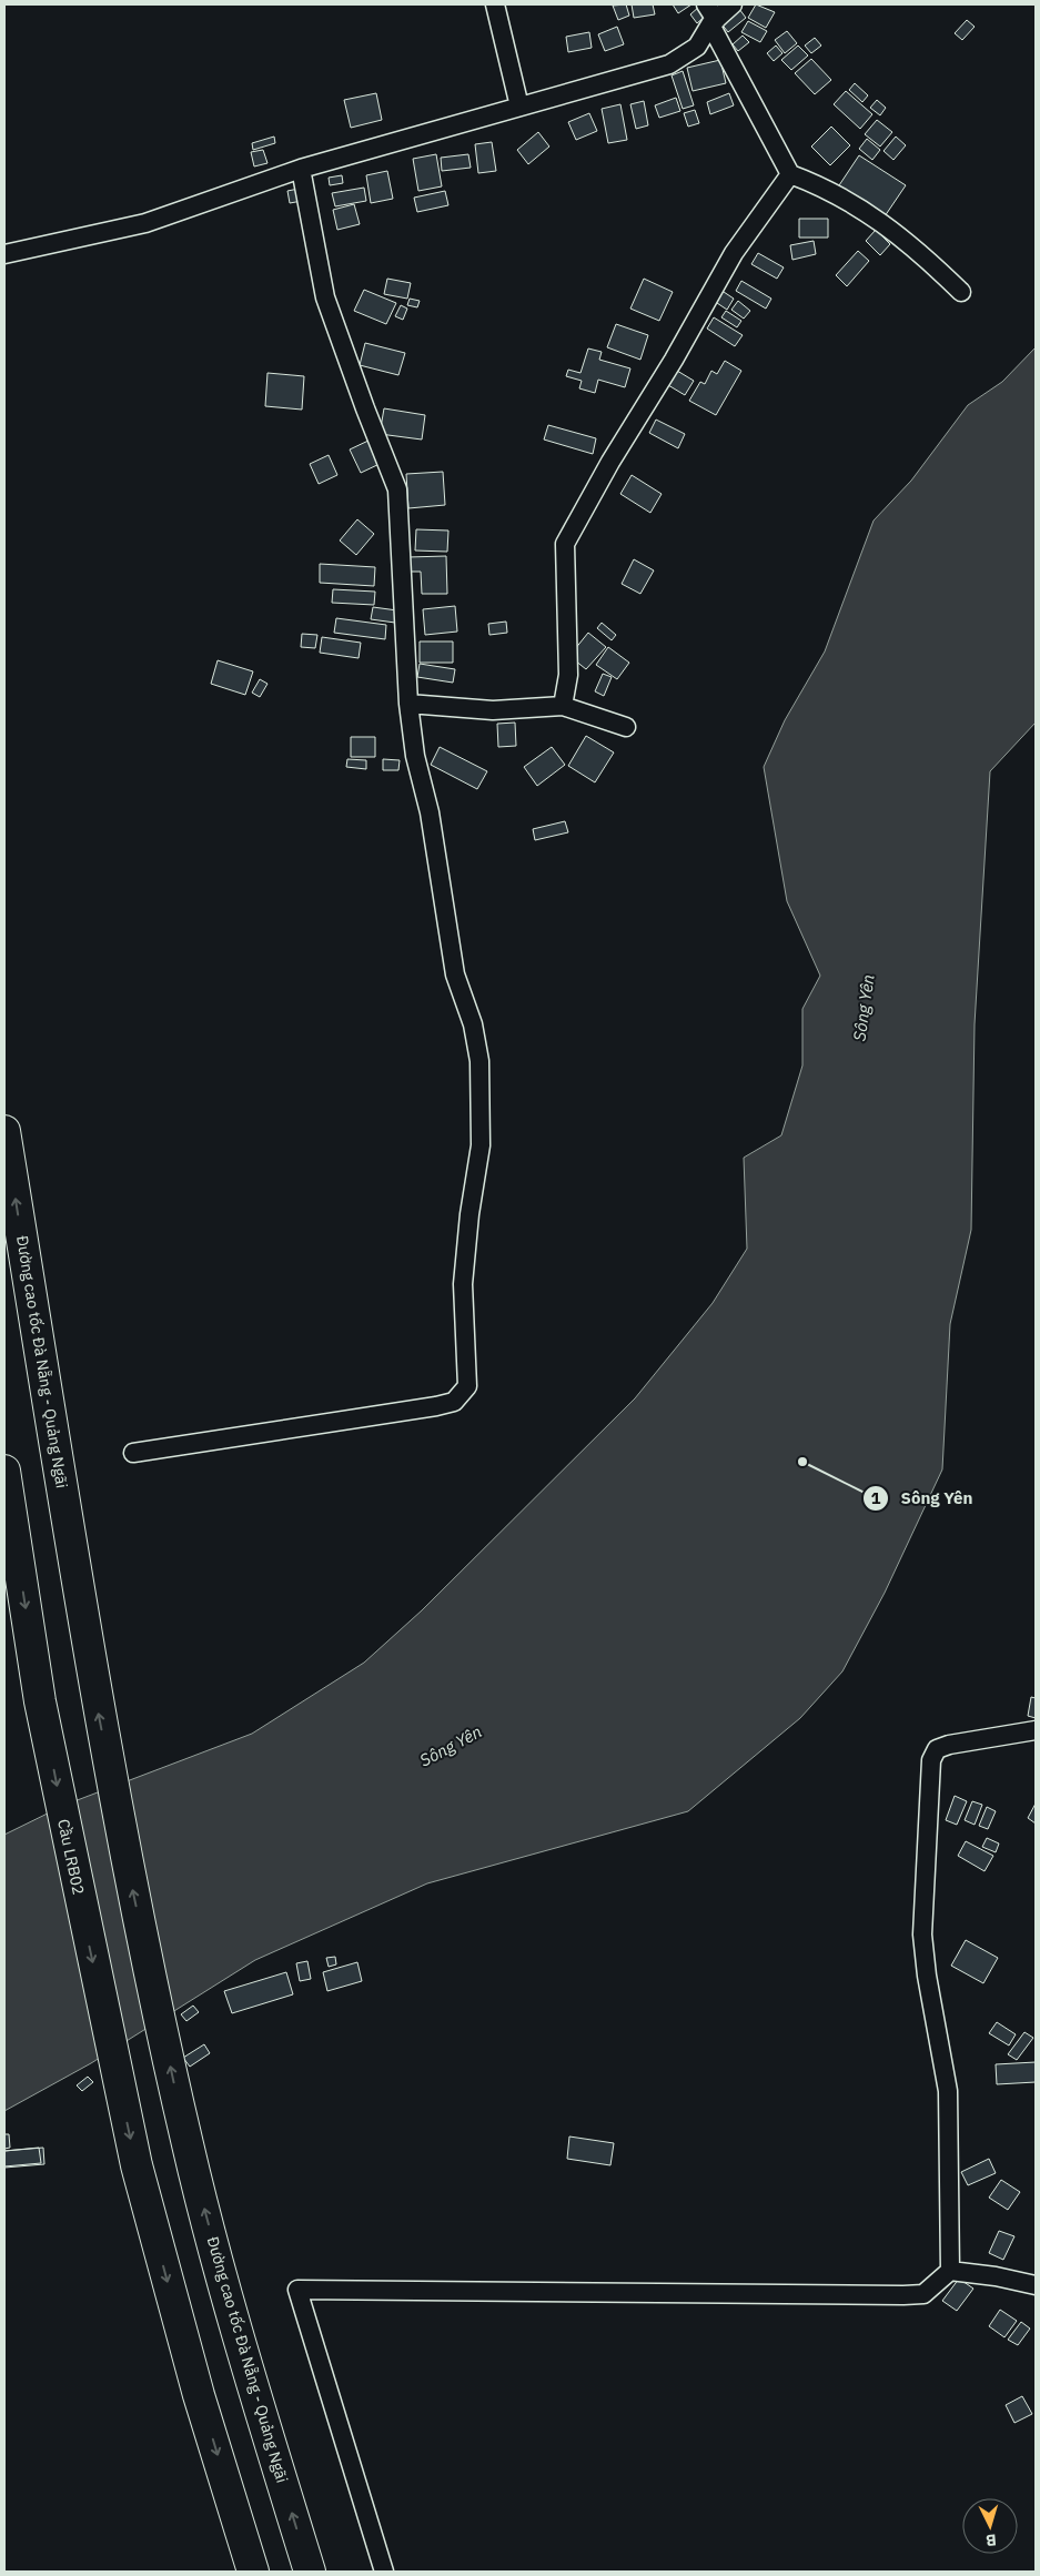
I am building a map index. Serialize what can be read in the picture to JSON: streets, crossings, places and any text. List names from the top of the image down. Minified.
{"streets":{"highway":["Đường cao tốc Đà Nẵng - Quảng Ngãi","Cầu LRB02"]},"one_way":["Đường cao tốc Đà Nẵng - Quảng Ngãi","Cầu LRB02"],"water":["Sông Yên"],"places":["Sông Yên"],"north":"bottom"}
